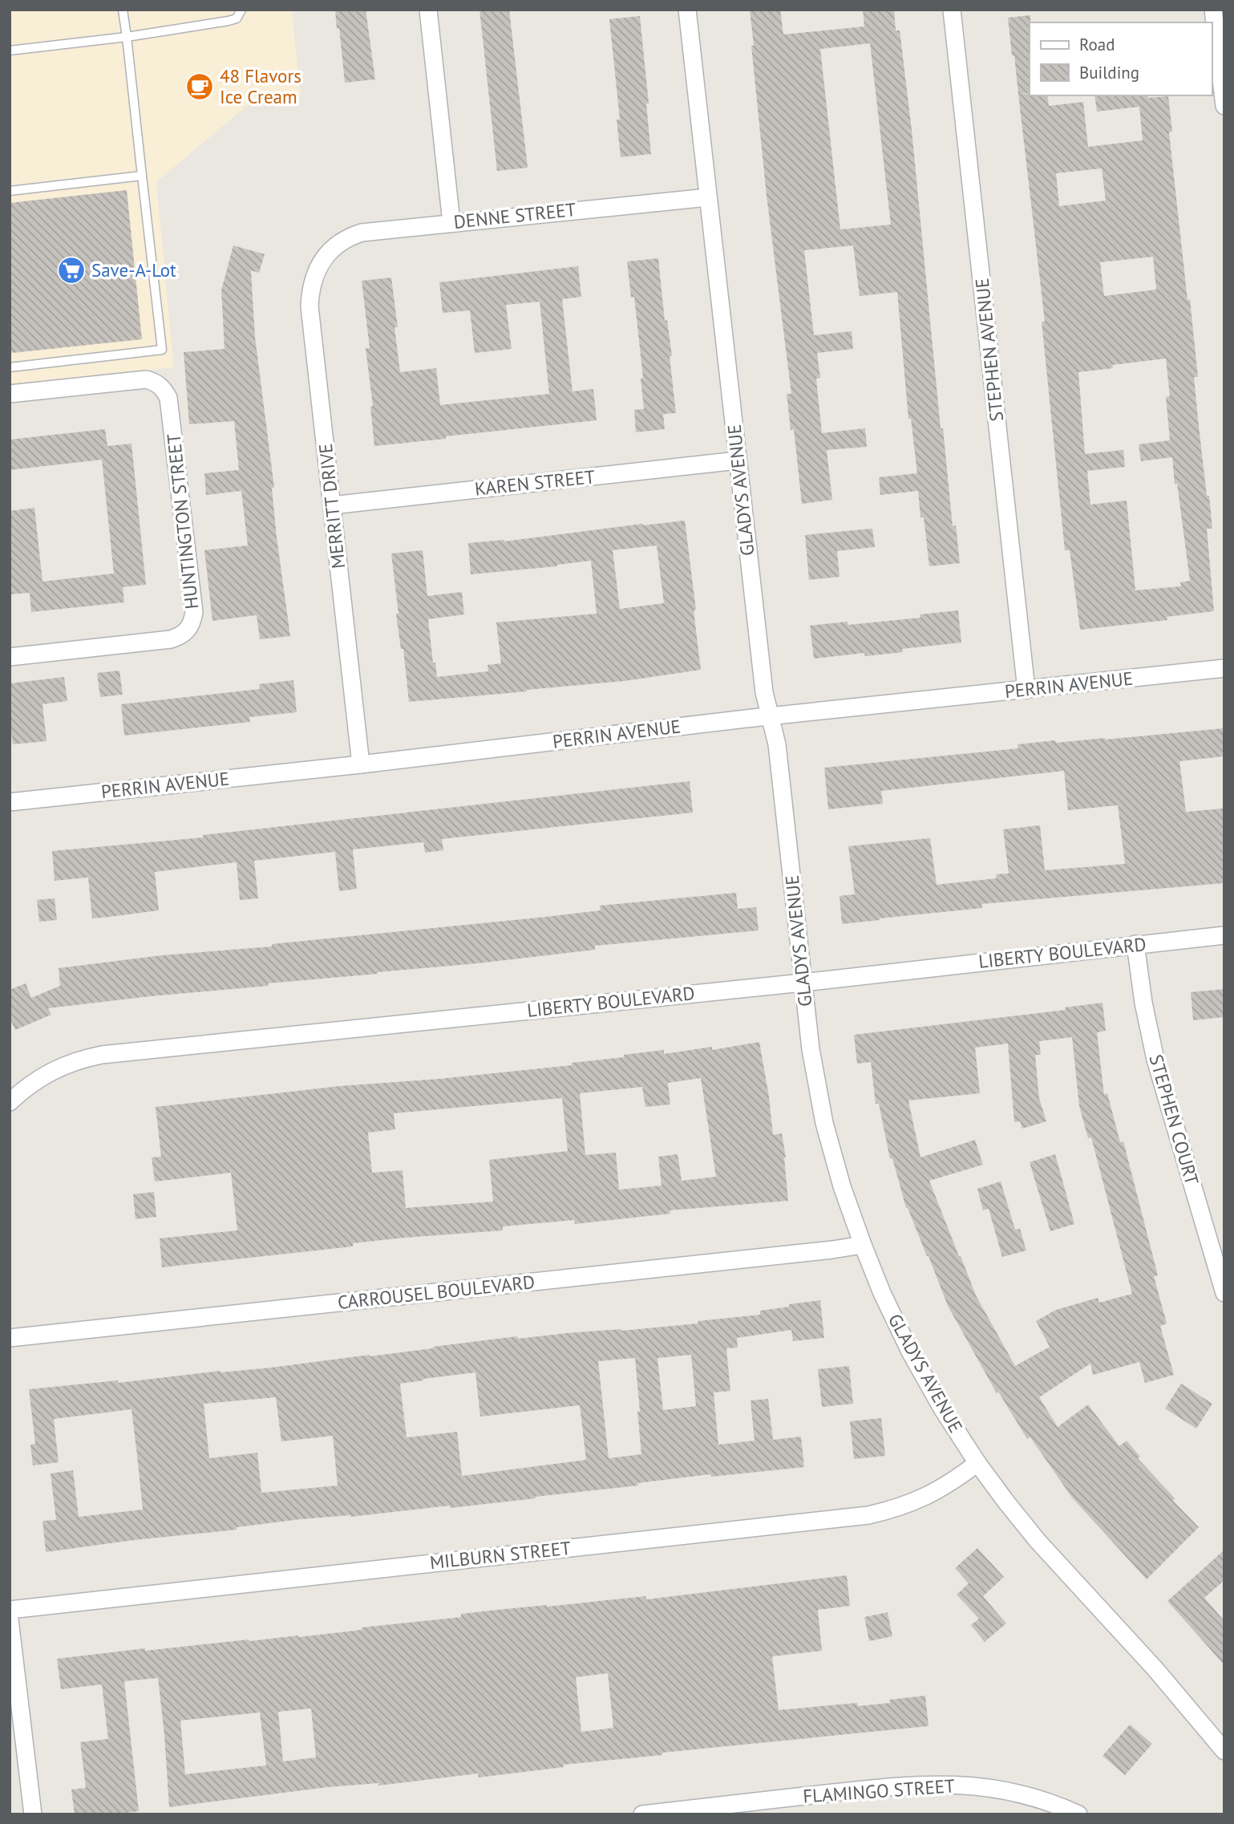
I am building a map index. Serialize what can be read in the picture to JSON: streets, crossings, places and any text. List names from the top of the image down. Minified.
{"streets":{"street":["DENNE STREET","STEPHEN AVENUE","KAREN STREET","GLADYS AVENUE","MERRITT DRIVE","HUNTINGTON STREET","PERRIN AVENUE","LIBERTY BOULEVARD","STEPHEN COURT","CARROUSEL BOULEVARD","MILBURN STREET","FLAMINGO STREET"]},"crossings":[["DENNE STREET","GLADYS AVENUE"],["DENNE STREET","MERRITT DRIVE"],["STEPHEN AVENUE","PERRIN AVENUE"],["KAREN STREET","GLADYS AVENUE"],["KAREN STREET","MERRITT DRIVE"],["GLADYS AVENUE","PERRIN AVENUE"],["GLADYS AVENUE","LIBERTY BOULEVARD"],["GLADYS AVENUE","CARROUSEL BOULEVARD"],["GLADYS AVENUE","MILBURN STREET"],["MERRITT DRIVE","PERRIN AVENUE"],["LIBERTY BOULEVARD","STEPHEN COURT"]],"places":{"cafe":["48 Flavors Ice Cream"],"supermarket":["Save-A-Lot"]},"legend":["Road","Building"]}
